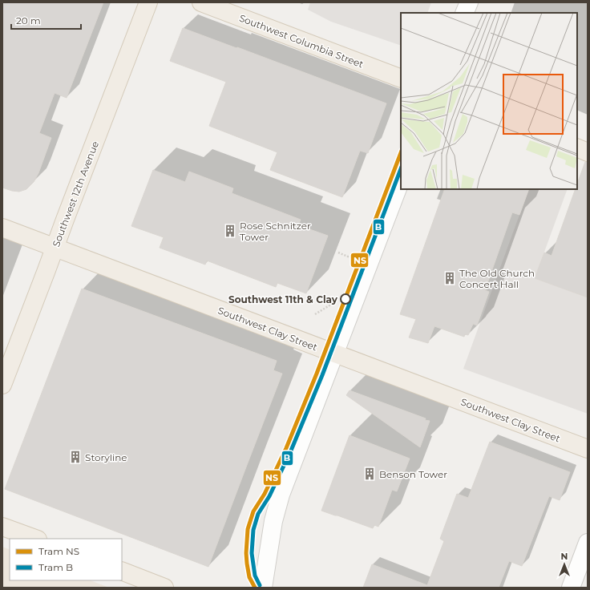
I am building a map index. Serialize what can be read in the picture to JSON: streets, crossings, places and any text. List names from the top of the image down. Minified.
{"streets":{"main road":["Southwest Columbia Street","Southwest 12th Avenue","Southwest Clay Street"]},"crossings":[["Southwest 12th Avenue","Southwest Clay Street"]],"places":{"building":["Rose Schnitzer Tower","The Old Church Concert Hall","Storyline","Benson Tower"],"other":["Southwest 11th & Clay"]},"lines":["tram line NS","tram line B"],"legend":["Tram NS","Tram B"],"scale_bar":"20 m","north":"top"}
